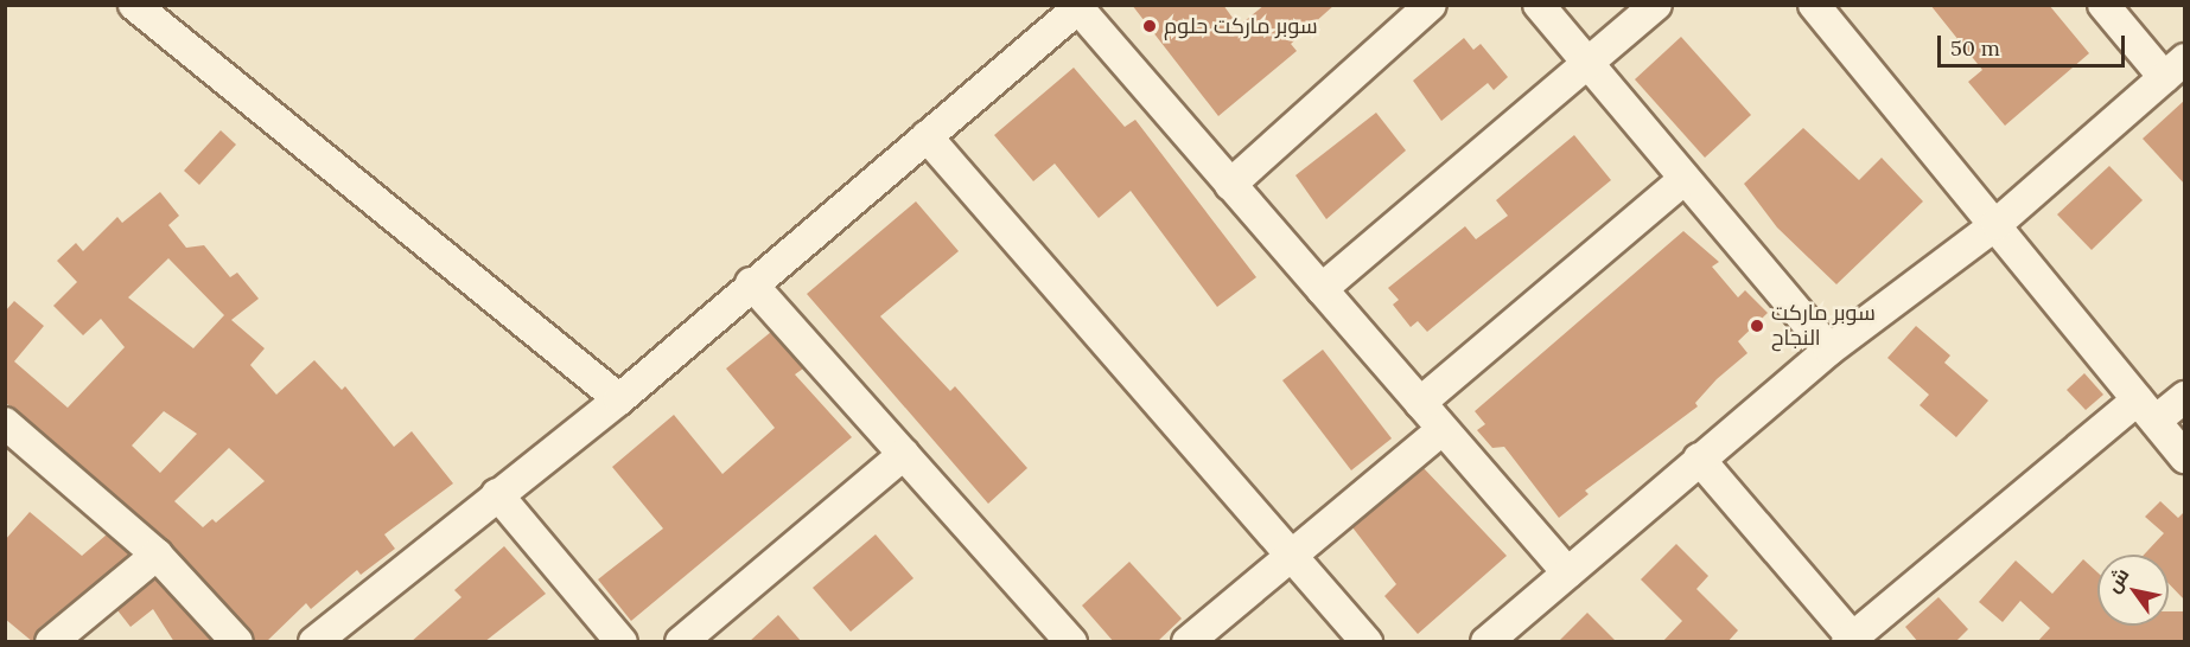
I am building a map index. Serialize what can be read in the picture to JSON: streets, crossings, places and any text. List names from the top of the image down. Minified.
{"places":["سوبر ماركت حلوم","سوبر ماركت النجاح"],"scale_bar":"50 m","north":"top left"}
